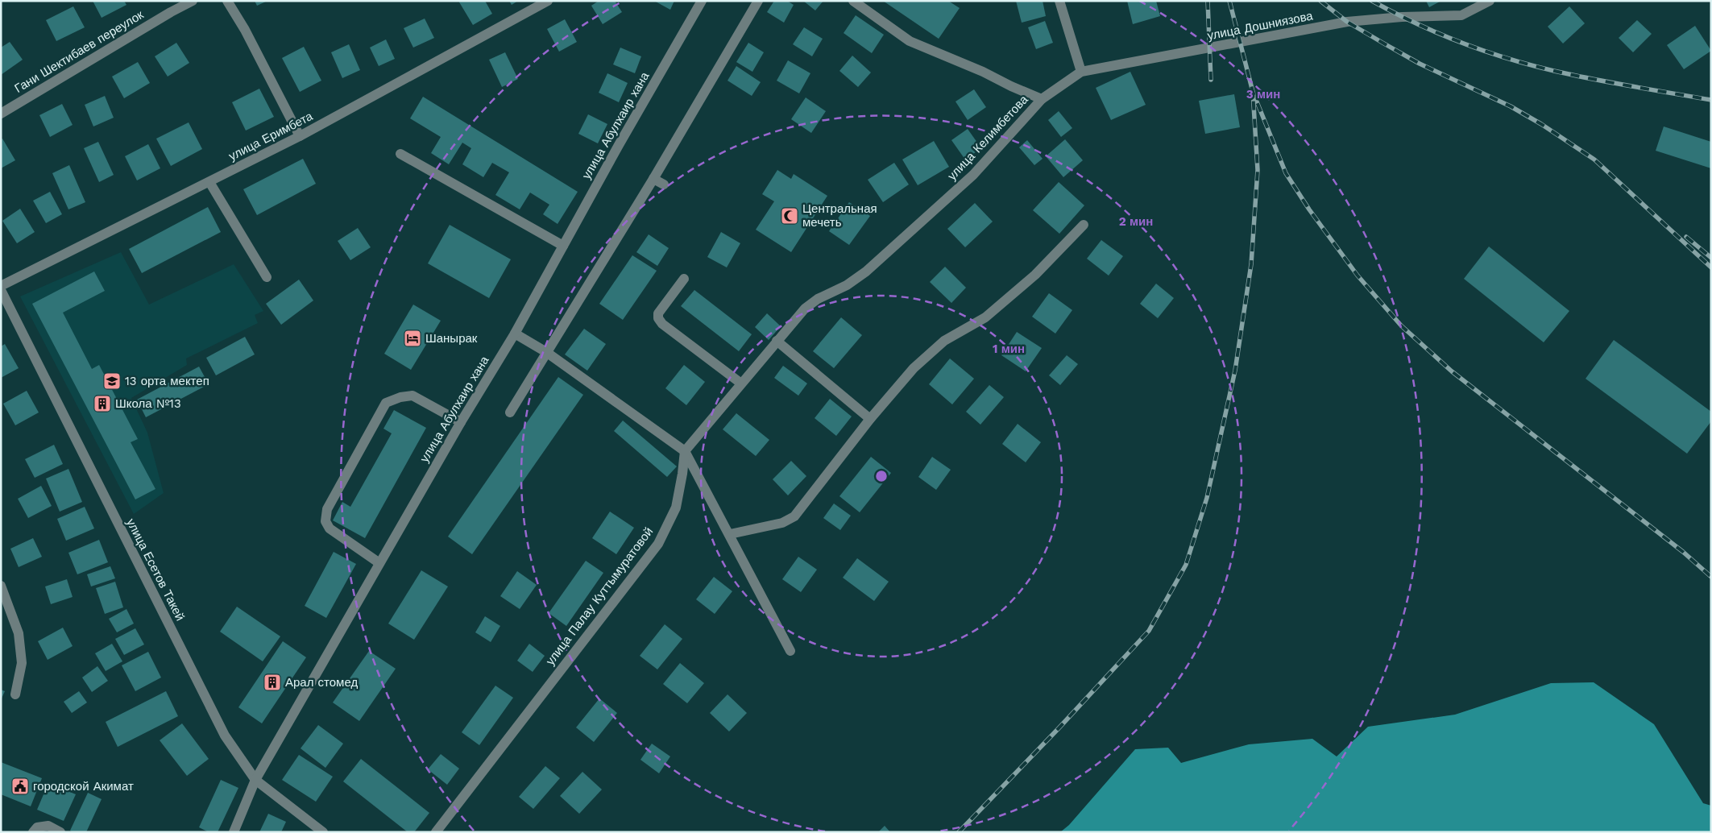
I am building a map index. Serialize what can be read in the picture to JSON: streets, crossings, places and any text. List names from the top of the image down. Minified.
{"streets":{"street":["улица Дошниязова","Гани Шектибаев переулок","улица Абулхаир хана","улица Еримбета","улица Келимбетова","улица Есетов Такей","улица Палау Куттымуратовой"]},"crossings":[["улица Дошниязова","улица Келимбетова"],["улица Абулхаир хана","улица Есетов Такей"]],"places":{"mosque":["Центральная мечеть"],"hotel":["Шанырак"],"school or university":["13 орта мектеп"],"building":["Школа №13","Арал стомед"],"public building":["городской Акимат"]},"rings":["3 мин","2 мин","1 мин"]}
